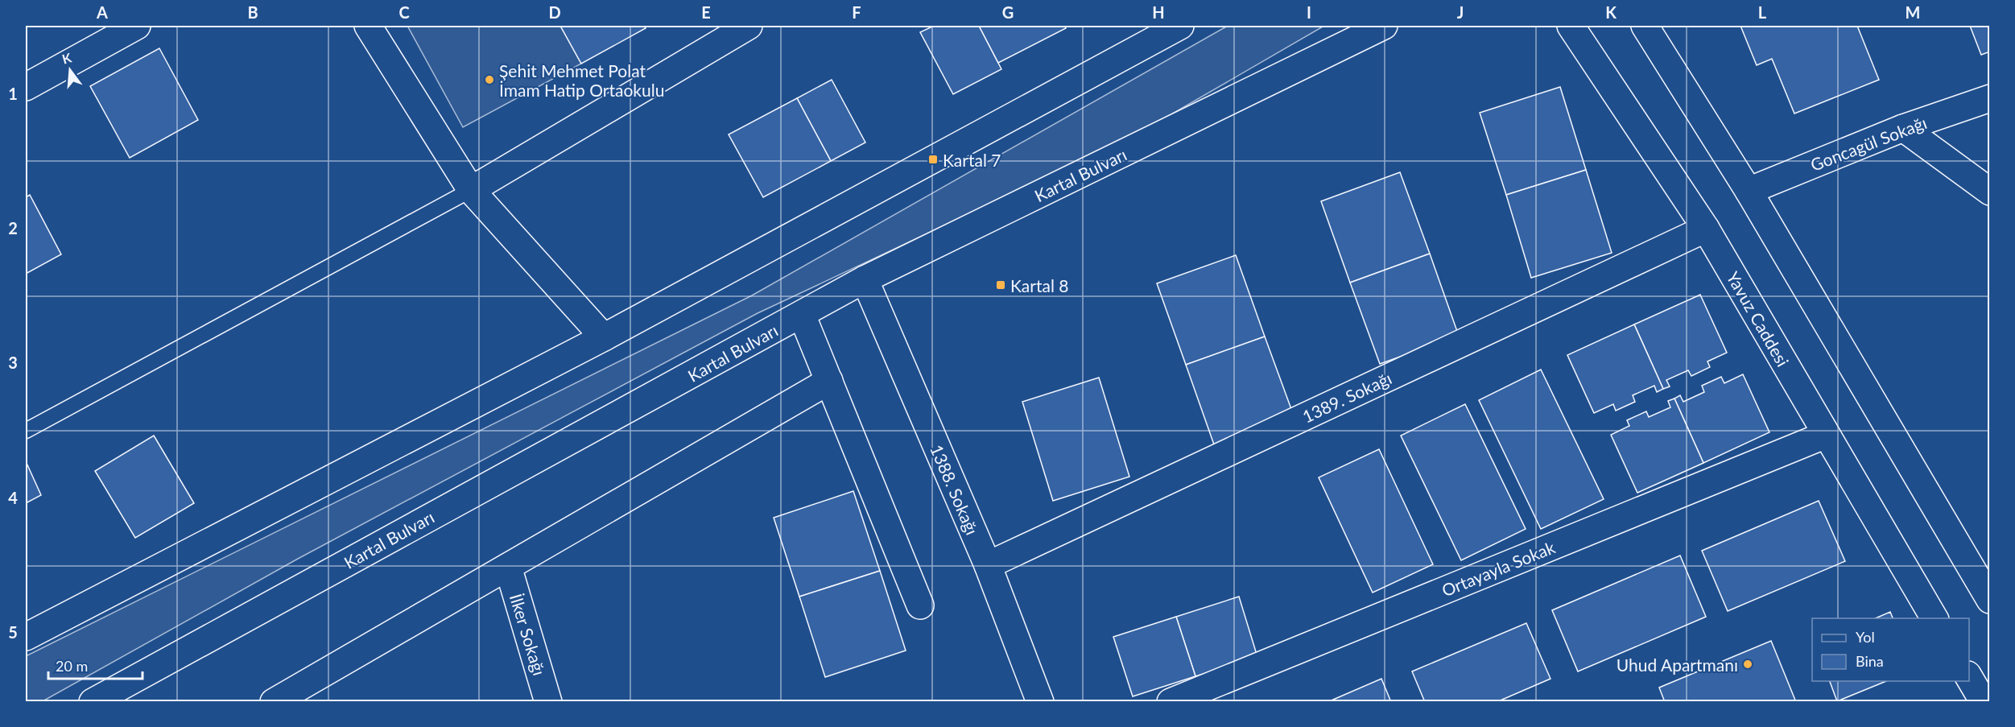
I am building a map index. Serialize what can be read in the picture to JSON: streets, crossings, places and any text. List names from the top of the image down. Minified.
{"streets":{"street":["Goncagül Sokağı","Kartal Bulvarı","Yavuz Caddesi","1389. Sokağı","1388. Sokağı","Ortayayla Sokak","İlker Sokağı"]},"crossings":[["Kartal Bulvarı","1388. Sokağı"],["Yavuz Caddesi","1389. Sokağı"],["Yavuz Caddesi","Ortayayla Sokak"],["1389. Sokağı","1388. Sokağı"]],"places":{"other":["Şehit Mehmet Polat İmam Hatip Ortaokulu","Uhud Apartmanı"],"transit":["Kartal 7","Kartal 8"]},"legend":["Yol","Bina"],"scale_bar":"20 m","north":"top","grid":{"columns":["A","B","C","D","E","F","G","H","I","J","K","L","M"],"rows":["1","2","3","4","5"]}}
